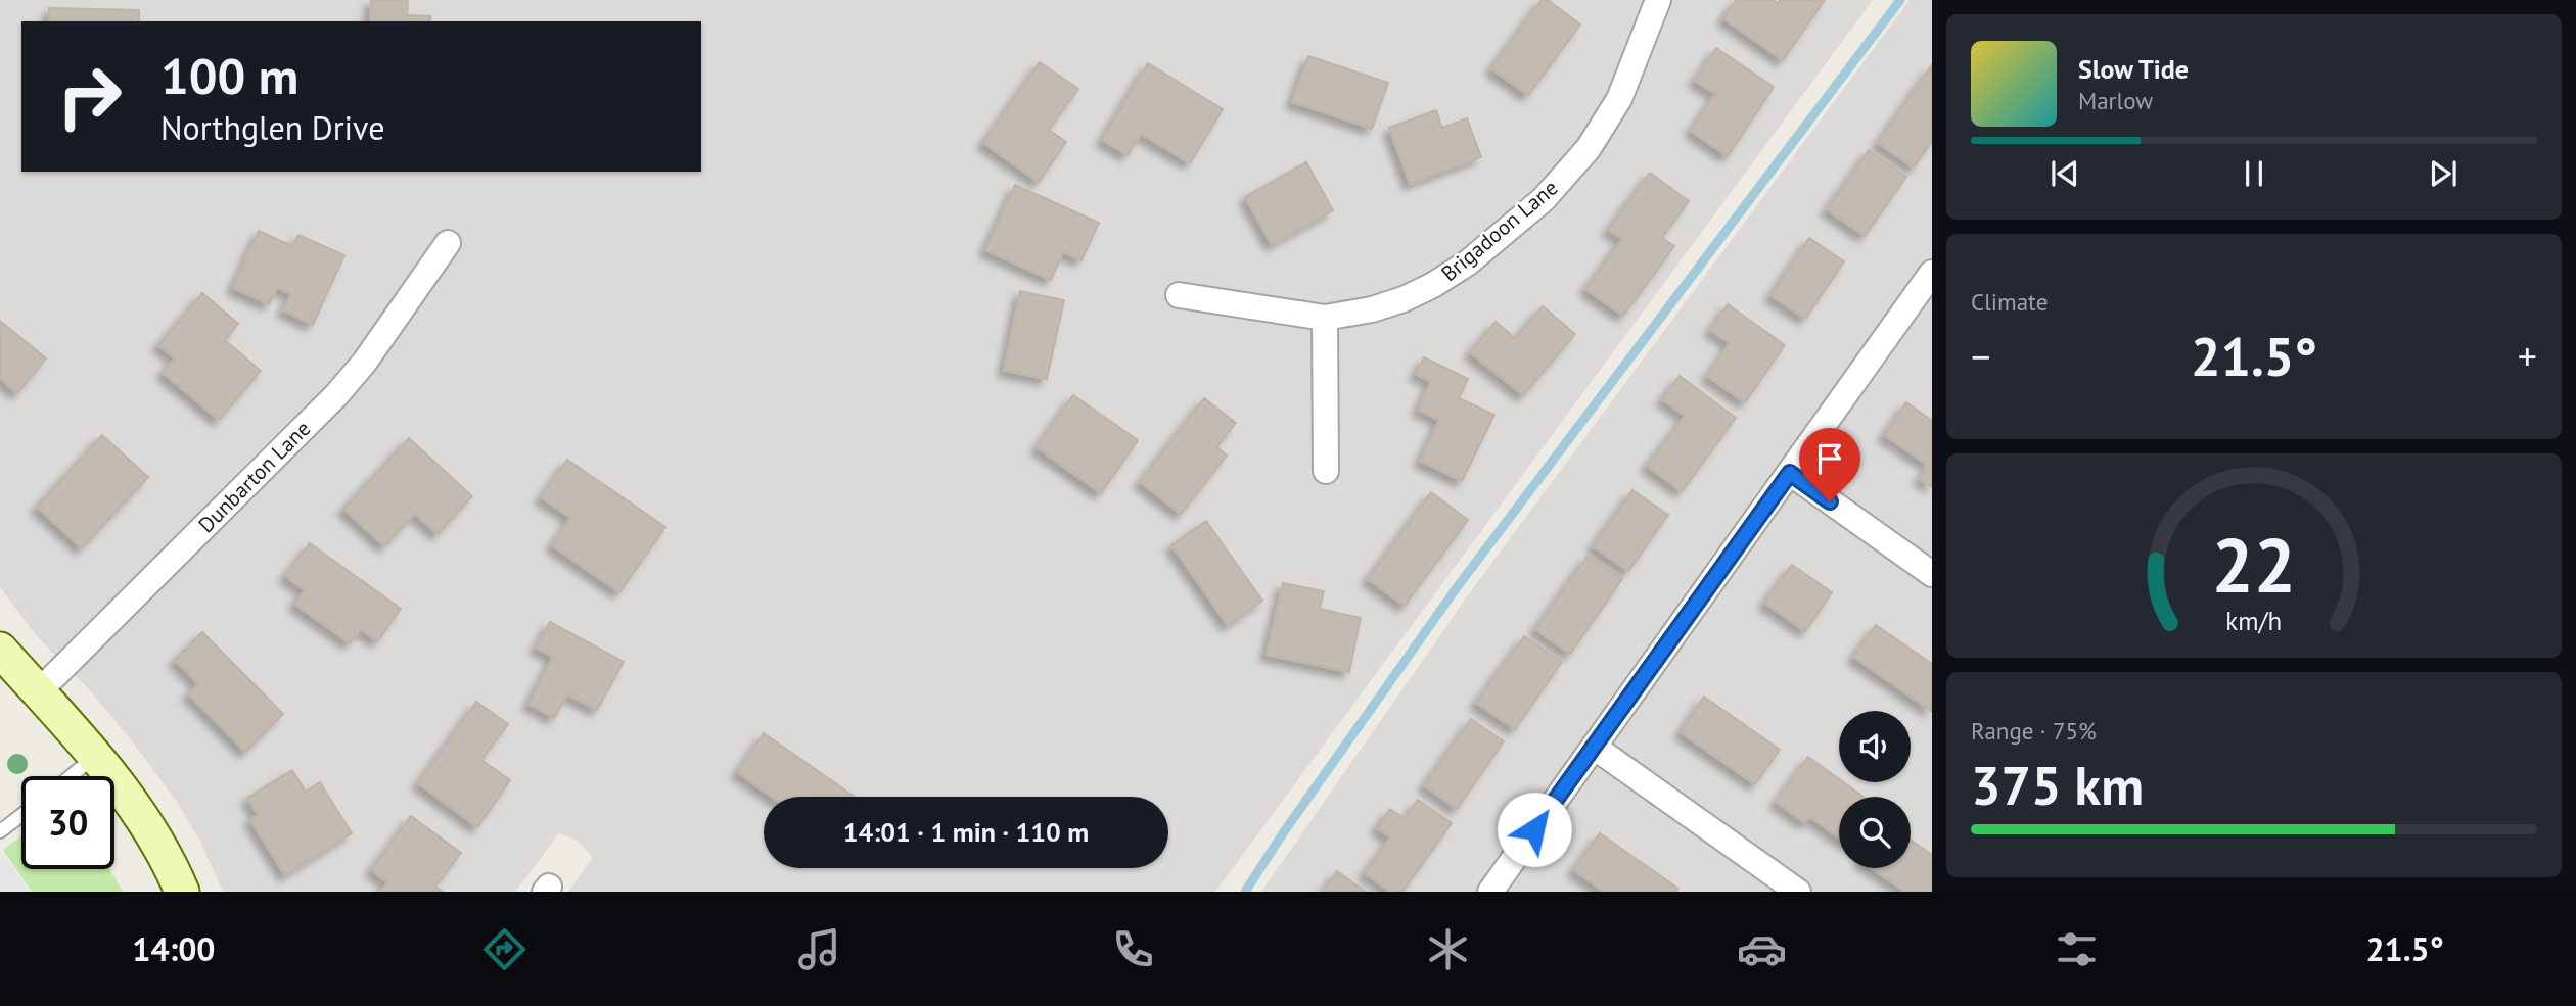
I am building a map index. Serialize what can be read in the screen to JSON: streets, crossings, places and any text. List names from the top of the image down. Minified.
{"streets":{"street":["Brigadoon Lane","Dunbarton Lane"]},"page":{"turn":["100 m","Northglen Drive"],"song":["Slow Tide","Marlow"],"tile":["Climate",["Range · 75%","375 km"]],"heat":["−","21.5°","+"],"limit":"30","trip":"14:01 · 1 min · 110 m","tabs":["14:00","21.5°"],"gauge":["22","km/h"]}}
